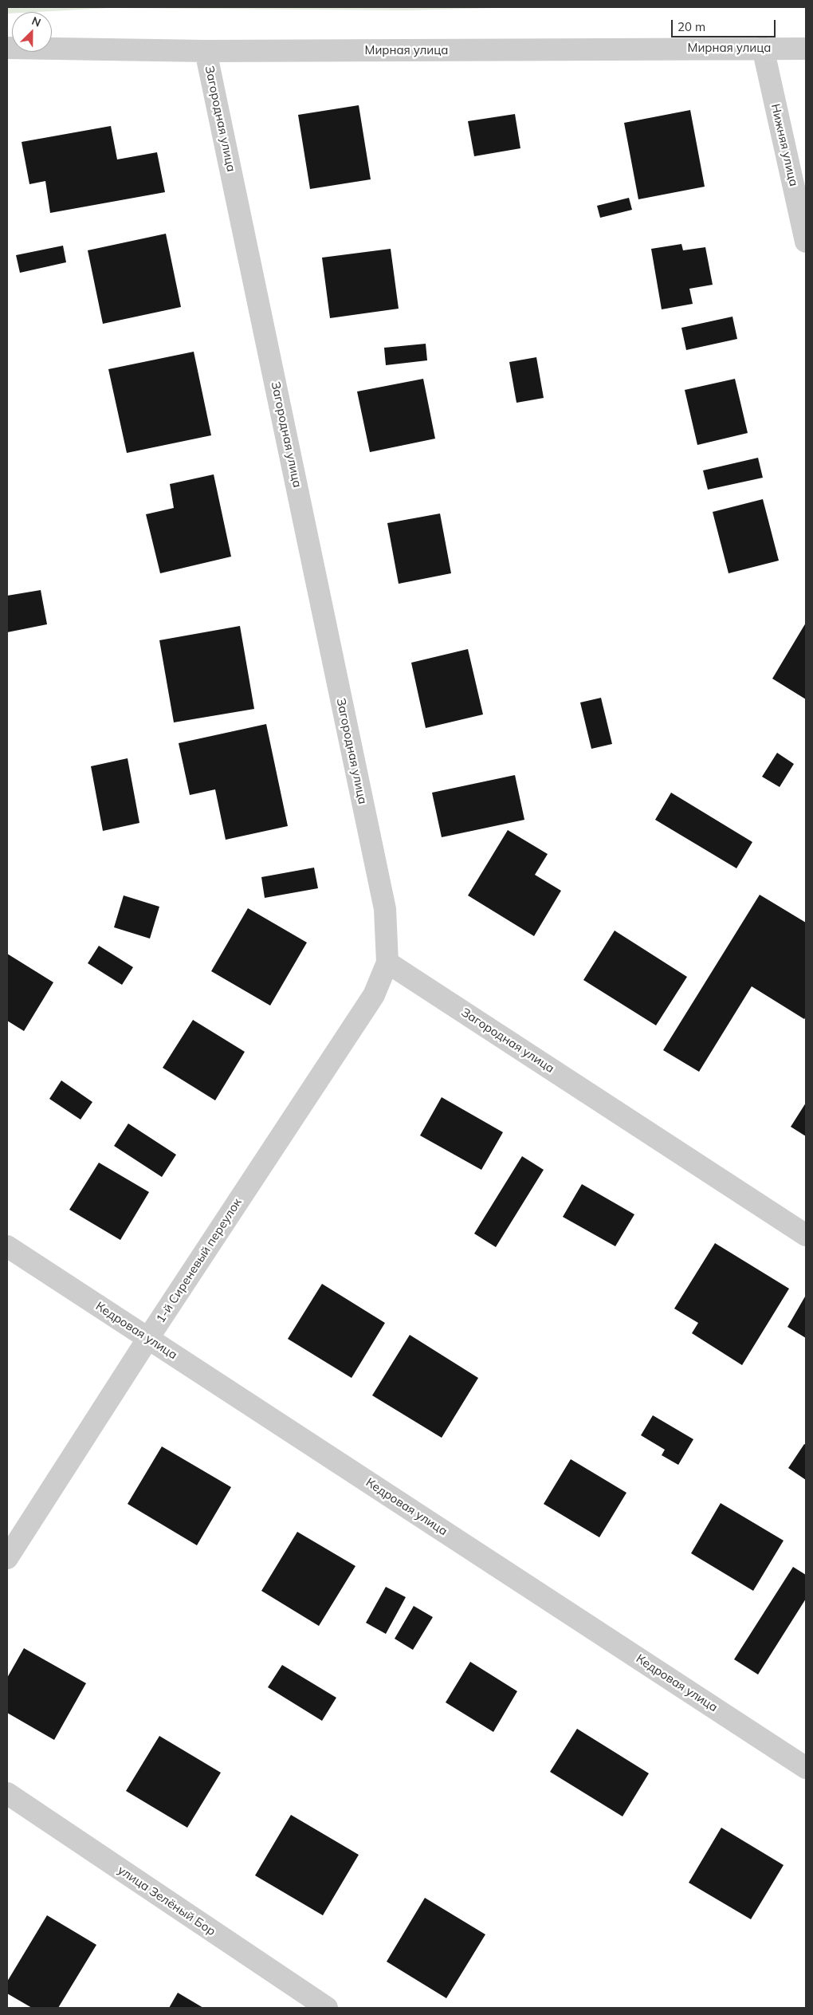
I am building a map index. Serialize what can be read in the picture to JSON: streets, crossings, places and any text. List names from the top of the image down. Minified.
{"streets":{"street":["Мирная улица","Загородная улица","Нижняя улица","1-й Сиреневый переулок","Кедровая улица","улица Зелёный Бор"]},"crossings":[["Мирная улица","Загородная улица"],["Мирная улица","Нижняя улица"],["Загородная улица","1-й Сиреневый переулок"],["1-й Сиреневый переулок","Кедровая улица"]],"scale_bar":"20 m","north":"top right"}
